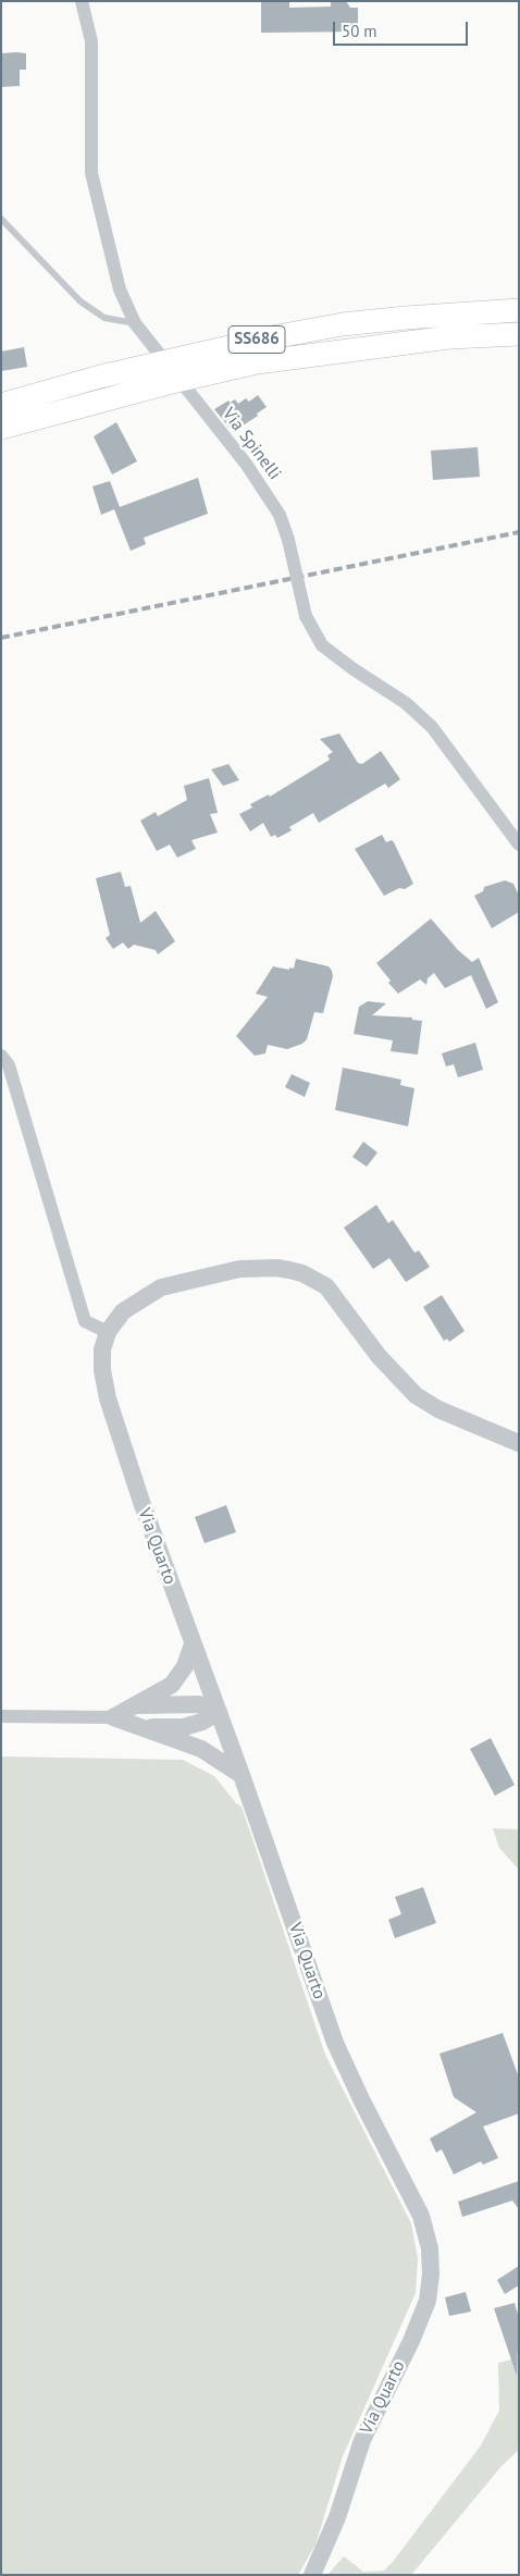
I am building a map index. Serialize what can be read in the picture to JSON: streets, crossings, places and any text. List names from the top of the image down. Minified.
{"streets":{"highway":["SS686"],"street":["Via Spinelli","Via Quarto"]},"scale_bar":"50 m"}
